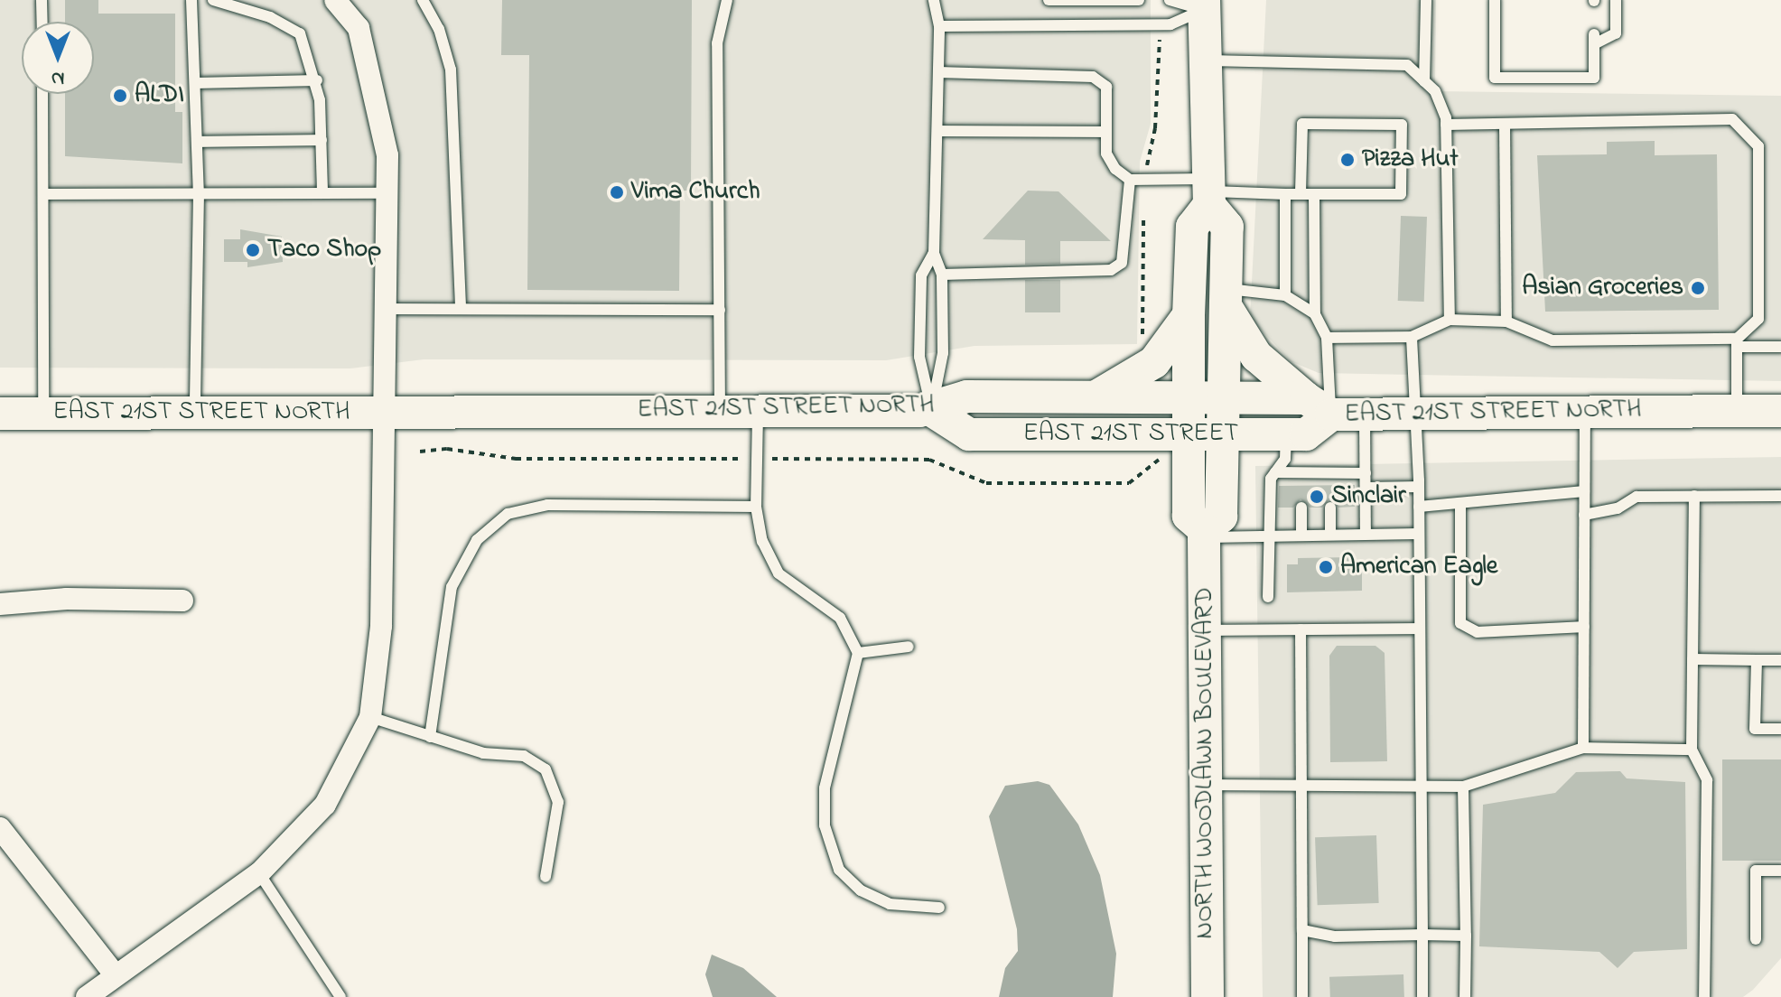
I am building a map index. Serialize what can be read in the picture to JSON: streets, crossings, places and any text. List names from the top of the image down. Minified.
{"streets":{"main road":["EAST 21ST STREET NORTH","EAST 21ST STREET","NORTH WOODLAWN BOULEVARD"]},"crossings":[["EAST 21ST STREET NORTH","EAST 21ST STREET"],["EAST 21ST STREET NORTH","NORTH WOODLAWN BOULEVARD"],["EAST 21ST STREET","NORTH WOODLAWN BOULEVARD"]],"places":["ALDI","Pizza Hut","Vima Church","Taco Shop","Asian Groceries","Sinclair","American Eagle"],"north":"bottom"}
